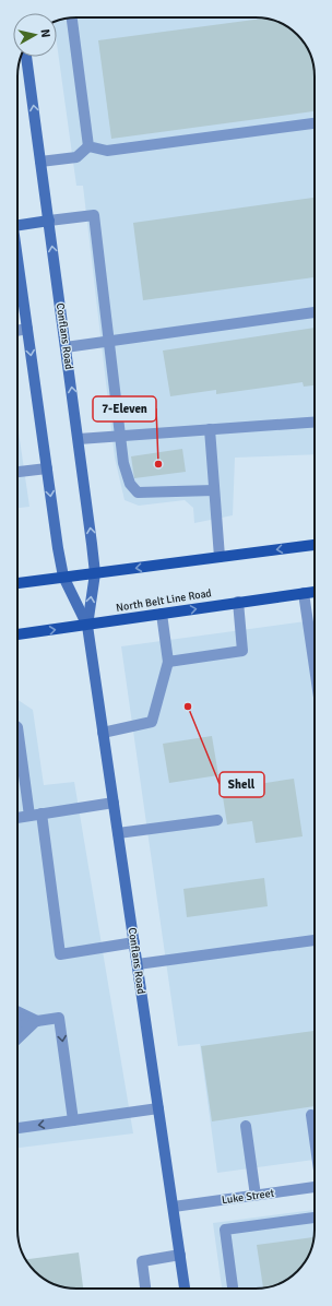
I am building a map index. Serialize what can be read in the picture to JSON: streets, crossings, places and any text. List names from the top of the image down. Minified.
{"streets":{"main road":["Conflans Road","North Belt Line Road"],"street":["Luke Street"]},"crossings":[["Conflans Road","North Belt Line Road"],["Conflans Road","Luke Street"]],"places":["7-Eleven","Shell"],"north":"right"}
